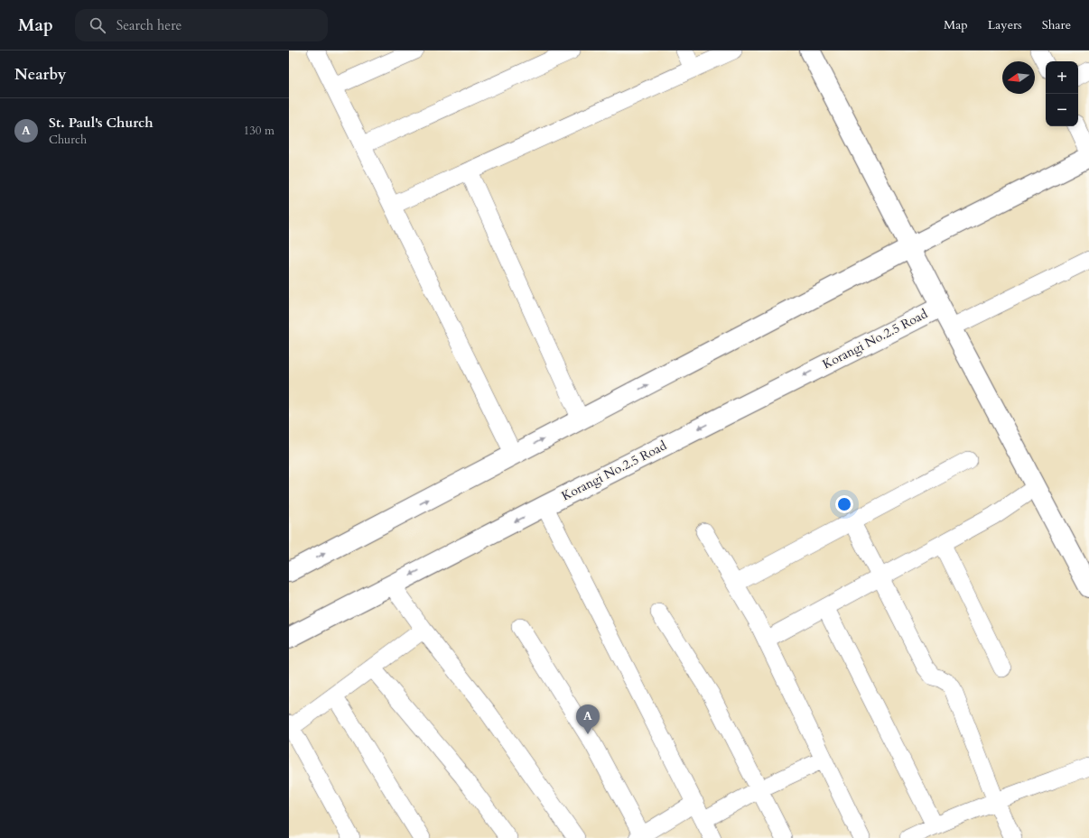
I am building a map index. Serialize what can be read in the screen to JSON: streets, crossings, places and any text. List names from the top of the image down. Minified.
{"streets":{"street":["Korangi No.2.5 Road"]},"north":"left","page":{"header":"Map","search":"Search here","nav":["Map","Layers","Share"],"heading":"Nearby","map_buttons":["+","−"],"list":[{"mark":"A","name":"St. Paul's Church","note":"Church","value":"130 m"}],"pins":"A"}}
